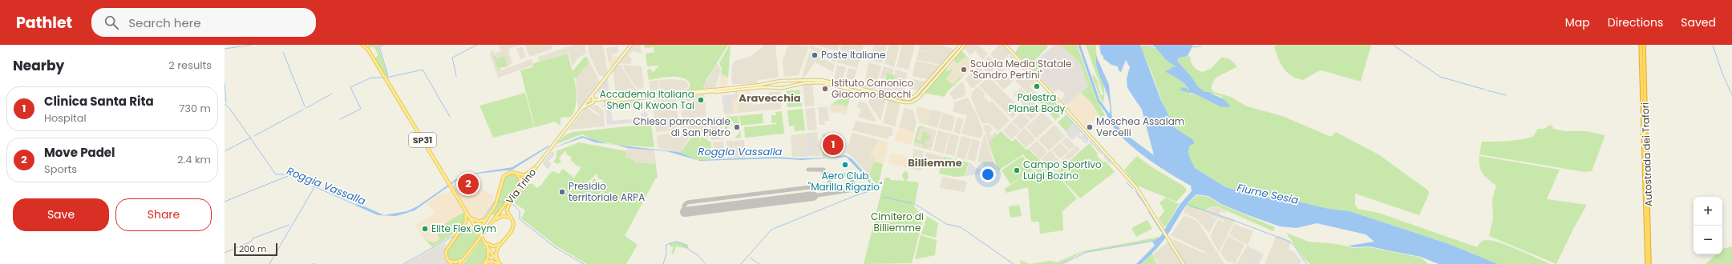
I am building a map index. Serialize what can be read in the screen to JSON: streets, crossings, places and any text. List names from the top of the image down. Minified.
{"streets":{"highway":["Autostrada dei Trafori"],"main road":["SP31","Via Trino"]},"districts":["Aravecchia","Billiemme"],"water":["Roggia Vassalla","Fiume Sesia"],"parks":["Cimitero di Billiemme"],"places":["Poste Italiane","Scuola Media Statale \"Sandro Pertini\"","Palestra Planet Body","Istituto Canonico Giacomo Bacchi","Accademia Italiana Shen Qi Kwoon Tai","Chiesa parrocchiale di San Pietro","Moschea Assalam Vercelli","Aero Club \"Marilla Rigazio\"","Campo Sportivo Luigi Bozino","Presidio territoriale ARPA","Elite Flex Gym"],"scale_bar":"200 m","page":{"header":"Pathlet","search":"Search here","nav":["Map","Directions","Saved"],"heading":["Nearby","2 results"],"list":[{"mark":"1","name":"Clinica Santa Rita","note":"Hospital","value":"730 m"},{"mark":"2","name":"Move Padel","note":"Sports","value":"2.4 km"}],"pins":["1","2"],"buttons":["Save","Share"],"map_buttons":["+","−"],"scale":"200 m"}}
